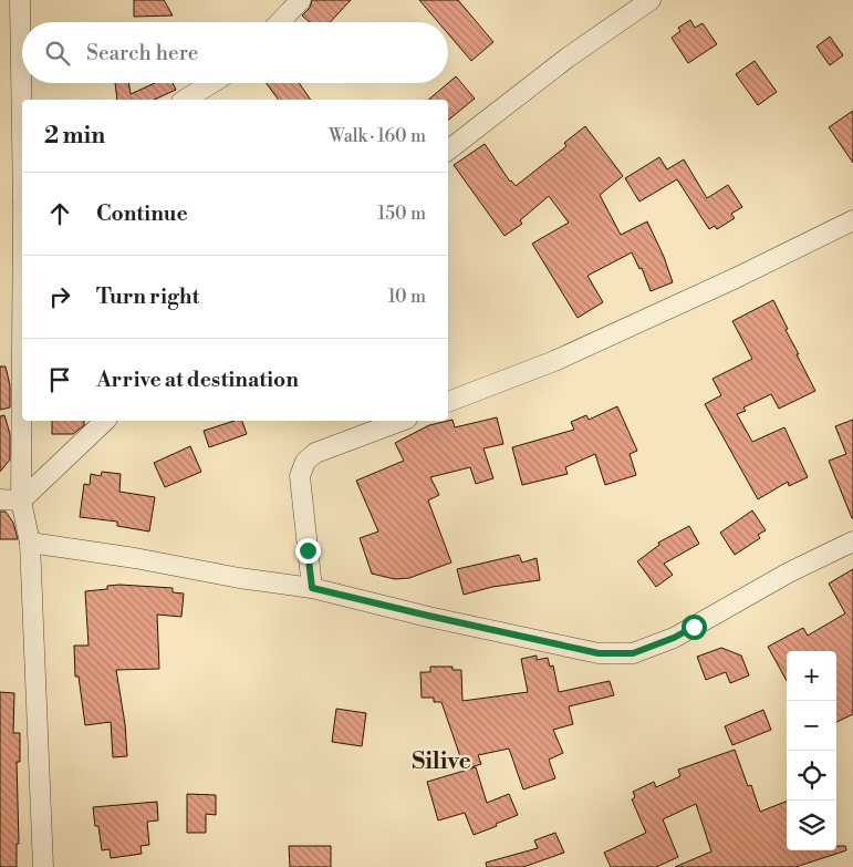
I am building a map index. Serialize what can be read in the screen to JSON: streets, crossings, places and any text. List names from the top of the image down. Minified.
{"districts":["Silive"],"page":{"search":"Search here","heading":["2 min","Walk · 160 m"],"list":[["Continue","150 m"],["Turn right","10 m"],"Arrive at destination"],"map_buttons":["+","−"]}}
